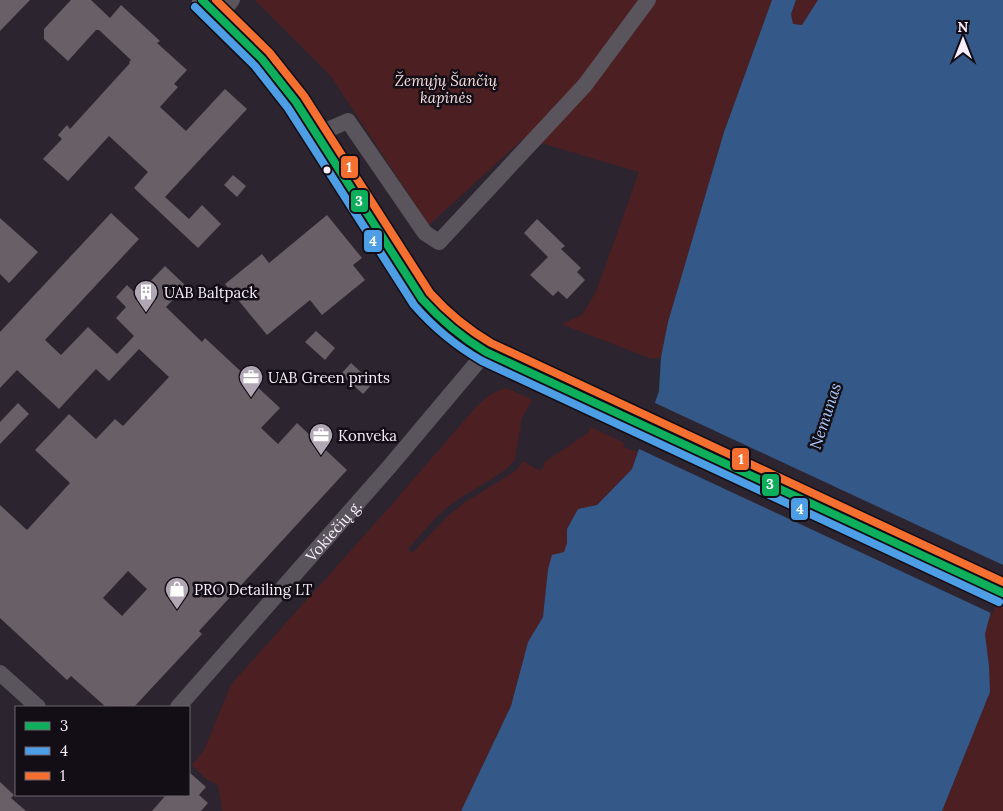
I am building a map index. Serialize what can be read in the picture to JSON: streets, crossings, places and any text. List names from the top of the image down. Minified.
{"streets":{"street":["Vokiečių g."]},"water":["Nemunas"],"parks":["Žemųjų Šančių kapinės"],"places":{"building":["UAB Baltpack"],"office":["UAB Green prints","Konveka"],"shop":["PRO Detailing LT"]},"lines":["transit line 3","transit line 1","transit line 4"],"legend":["3","4","1"],"north":"top"}
